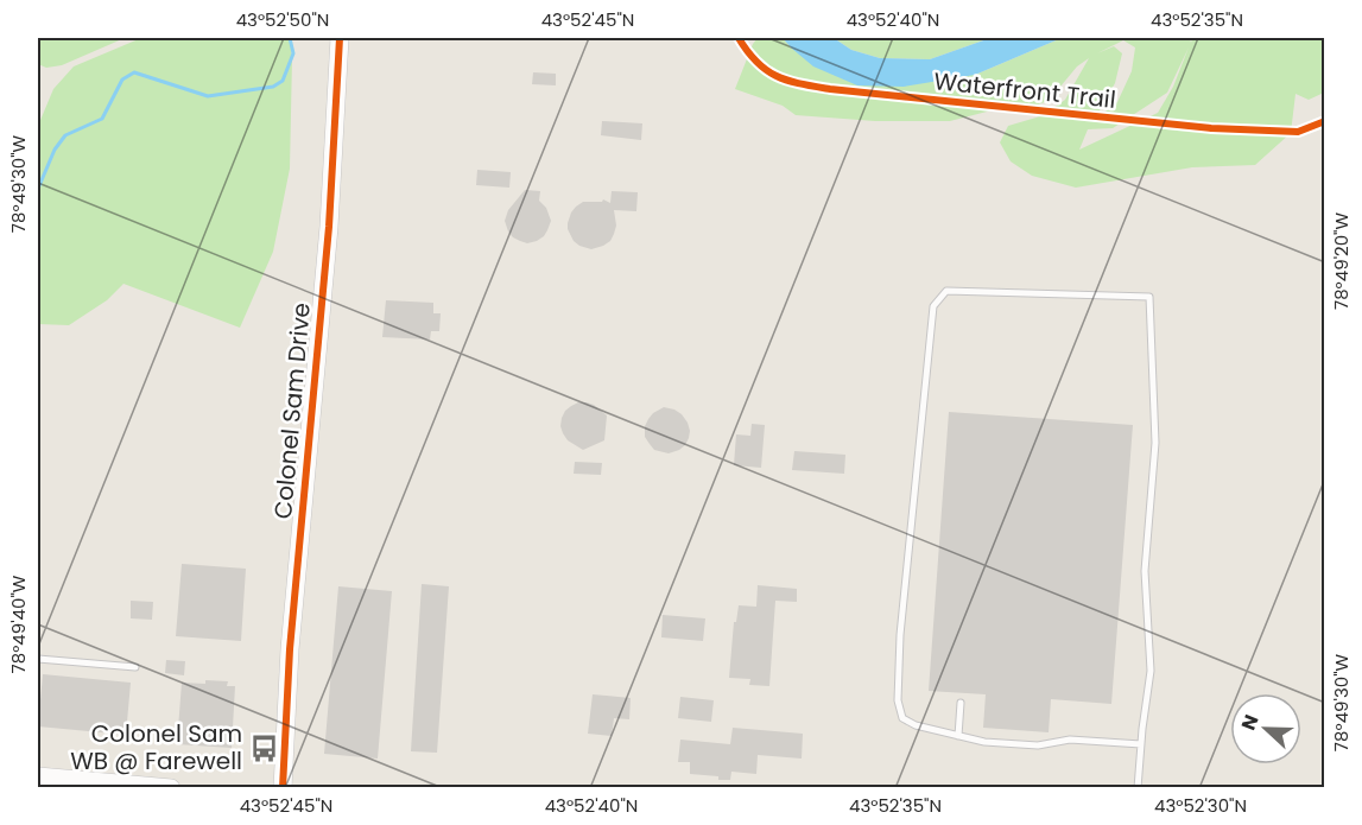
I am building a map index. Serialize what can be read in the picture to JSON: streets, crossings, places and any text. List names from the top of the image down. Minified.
{"streets":{"street":["Colonel Sam Drive"],"cycle path":["Waterfront Trail"]},"places":{"bus stop":["Colonel Sam WB @ Farewell"]},"north":"left","coordinates":["43°52'50\"N","43°52'45\"N","43°52'40\"N","43°52'35\"N","78°49'30\"W","78°49'20\"W","78°49'40\"W","43°52'30\"N"]}
